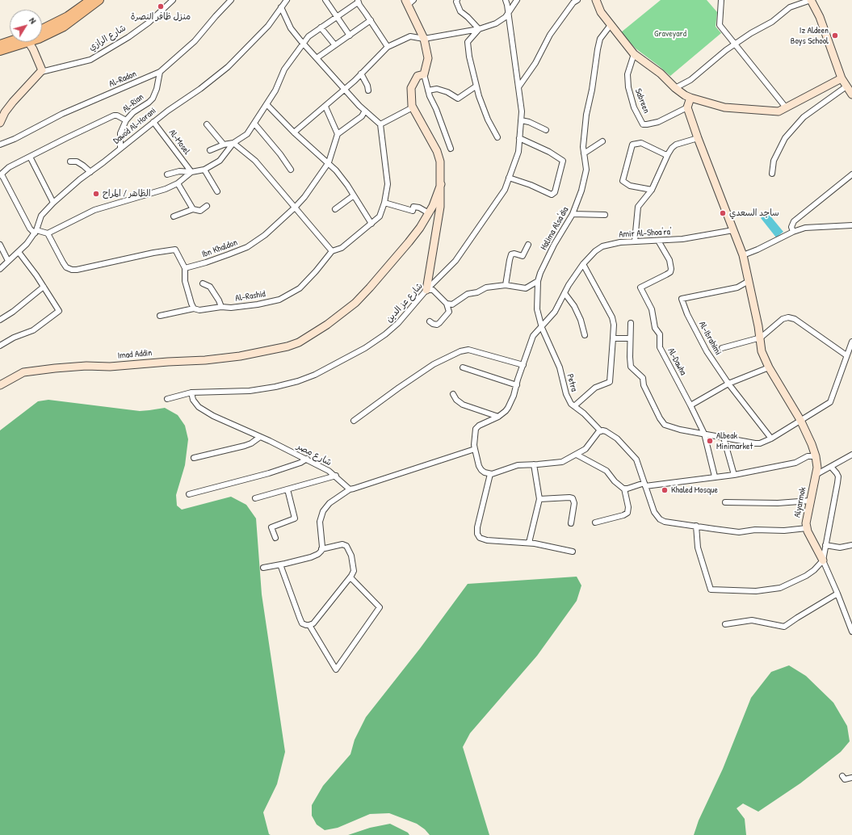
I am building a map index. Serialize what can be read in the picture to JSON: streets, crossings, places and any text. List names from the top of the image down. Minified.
{"streets":{"street":["شارع الرازي","Al-Radon","Sabreen","Al-Rian","Dawod Al-Horani","Al-Mosel","Halima Alsa'dia","Amir Al-Shoa'ra'","Ibn Khaldon","Al-Rashid","شارع عز الدين","Al-Ibrahimi","Imad Addin","Al-Dawha","Petra","شارع مصر","Alyarmok"]},"crossings":[["Al-Radon","Al-Rian"],["Al-Rian","Dawod Al-Horani"],["Dawod Al-Horani","Al-Mosel"],["Halima Alsa'dia","Amir Al-Shoa'ra'"],["Halima Alsa'dia","Petra"],["Amir Al-Shoa'ra'","Al-Dawha"],["Amir Al-Shoa'ra'","Petra"],["شارع عز الدين","شارع مصر"]],"parks":["Graveyard"],"places":["منزل ظافر النصرة","Iz Aldeen Boys School","الظاهر / المراح","ساجد السعدي","Albeak Minimarket","Khaled Mosque"],"north":"top right"}
